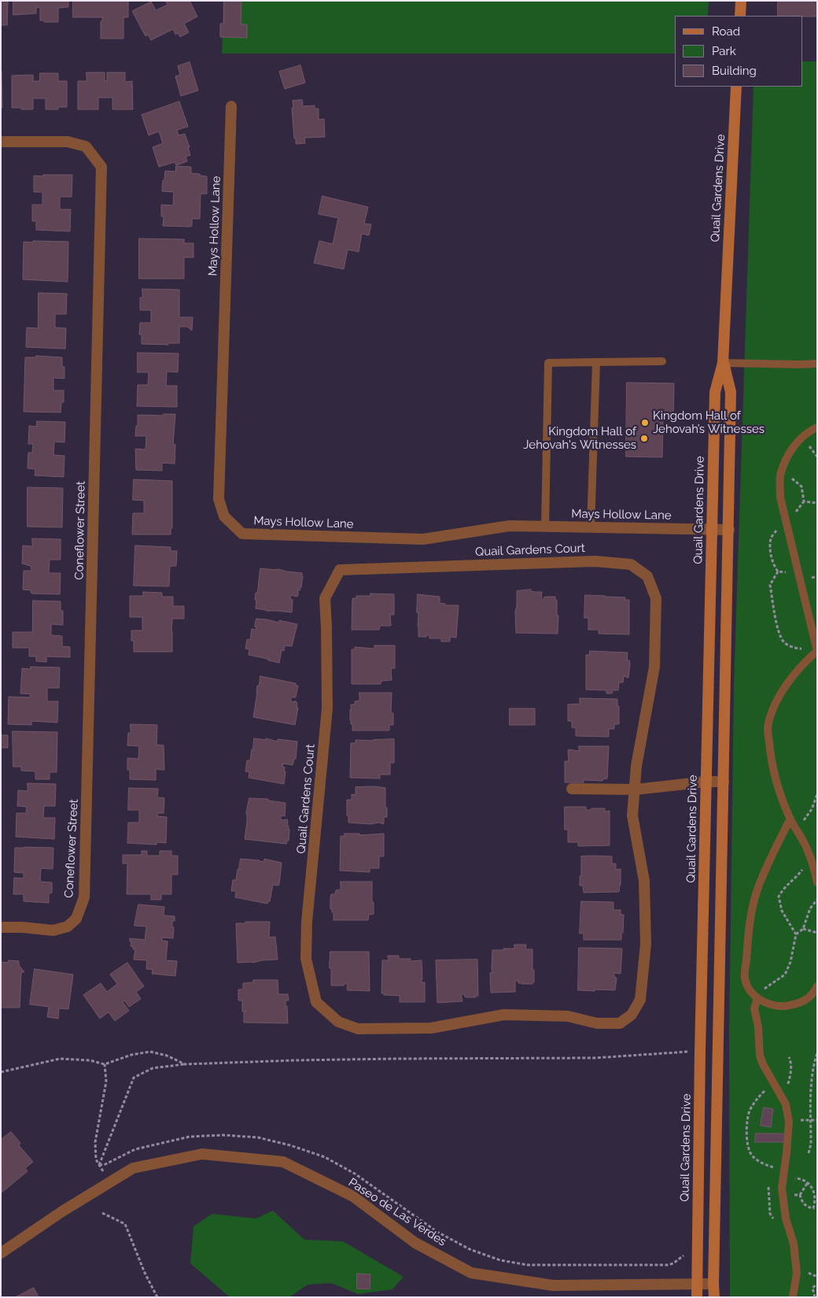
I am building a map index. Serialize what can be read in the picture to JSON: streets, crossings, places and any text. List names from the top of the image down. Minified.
{"streets":{"main road":["Quail Gardens Drive"],"street":["Mays Hollow Lane","Coneflower Street","Quail Gardens Court","Paseo de Las Verdes"]},"crossings":[["Quail Gardens Drive","Mays Hollow Lane"],["Quail Gardens Drive","Paseo de Las Verdes"]],"places":["Kingdom Hall of Jehovah’s Witnesses","Kingdom Hall of Jehovah's Witnesses"],"legend":["Road","Park","Building"]}
